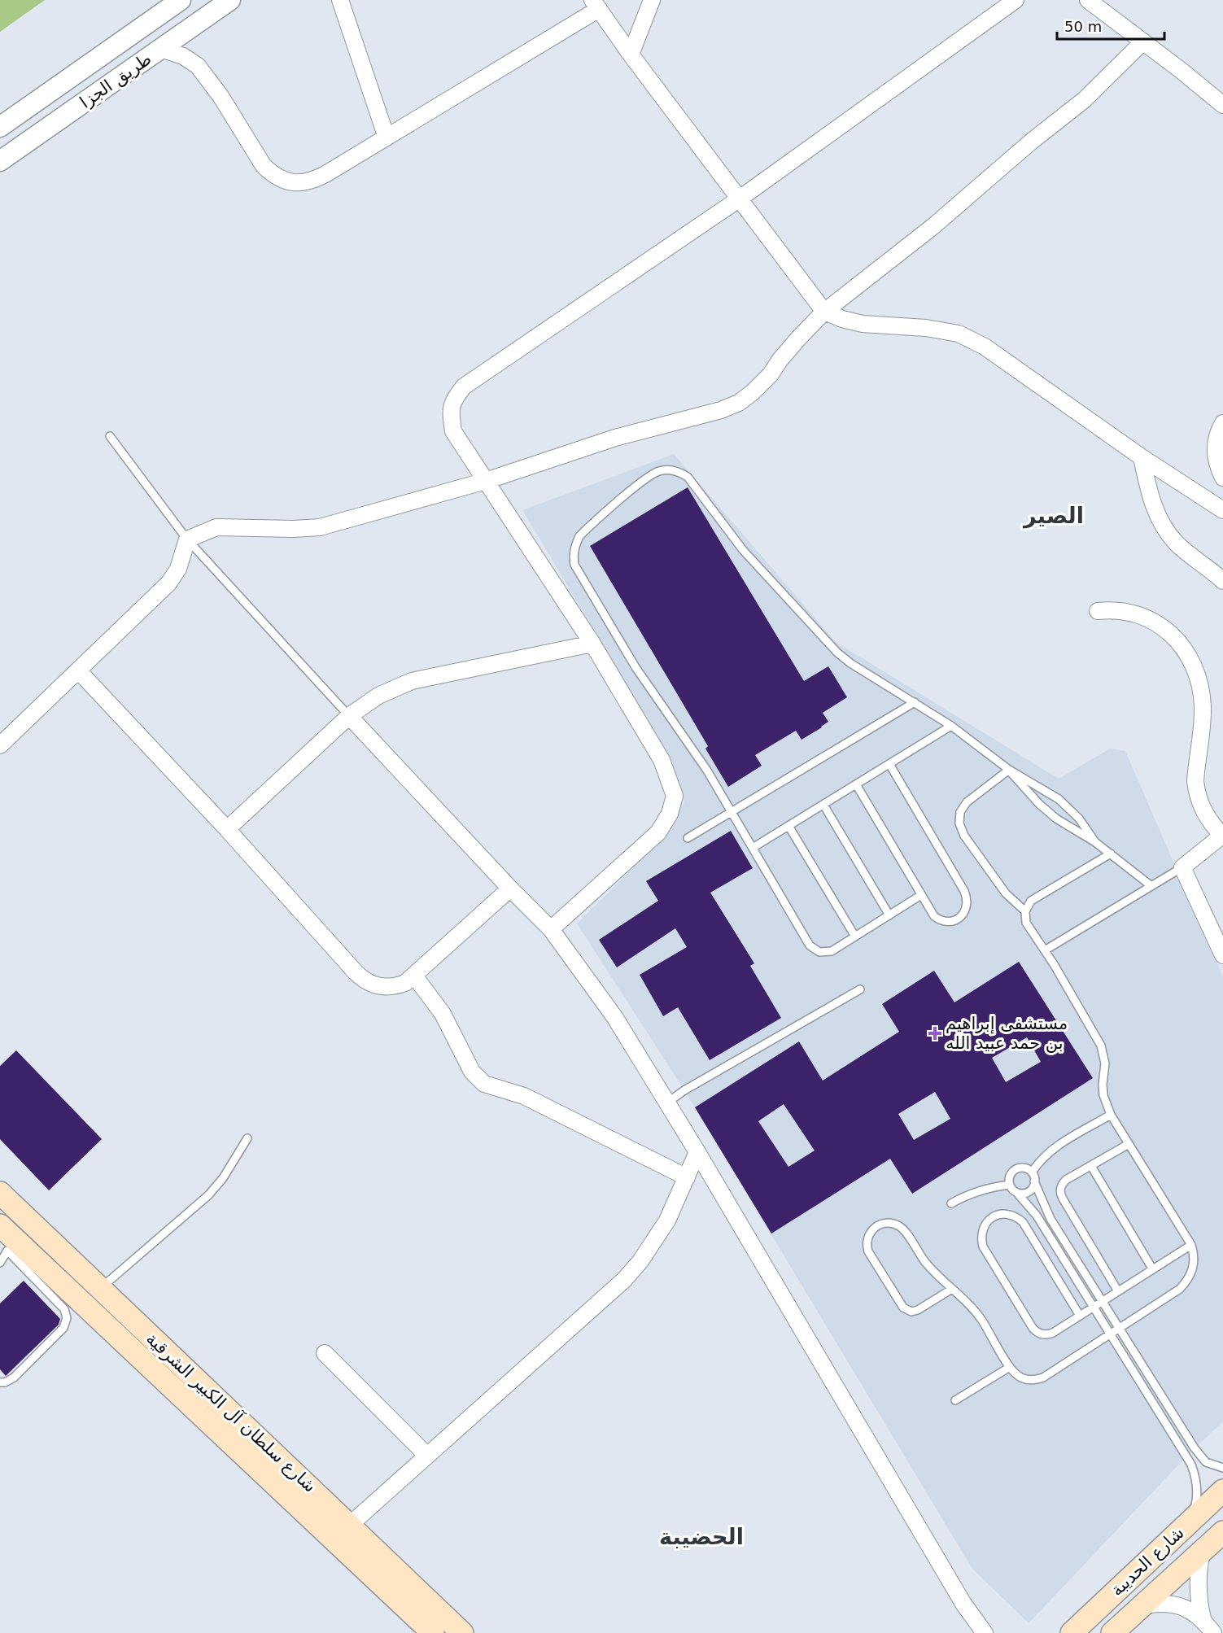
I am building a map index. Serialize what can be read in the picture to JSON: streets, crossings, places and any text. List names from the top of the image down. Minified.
{"streets":{"main road":["شارع سلطان آل الكبير الشرقية","شارع الحديبة"],"street":["طريق الجزا"]},"districts":["الصير","الحضيبة"],"places":{"health":["مستشفى إبراهيم بن حمد عبيد الله"]},"scale_bar":"50 m"}
